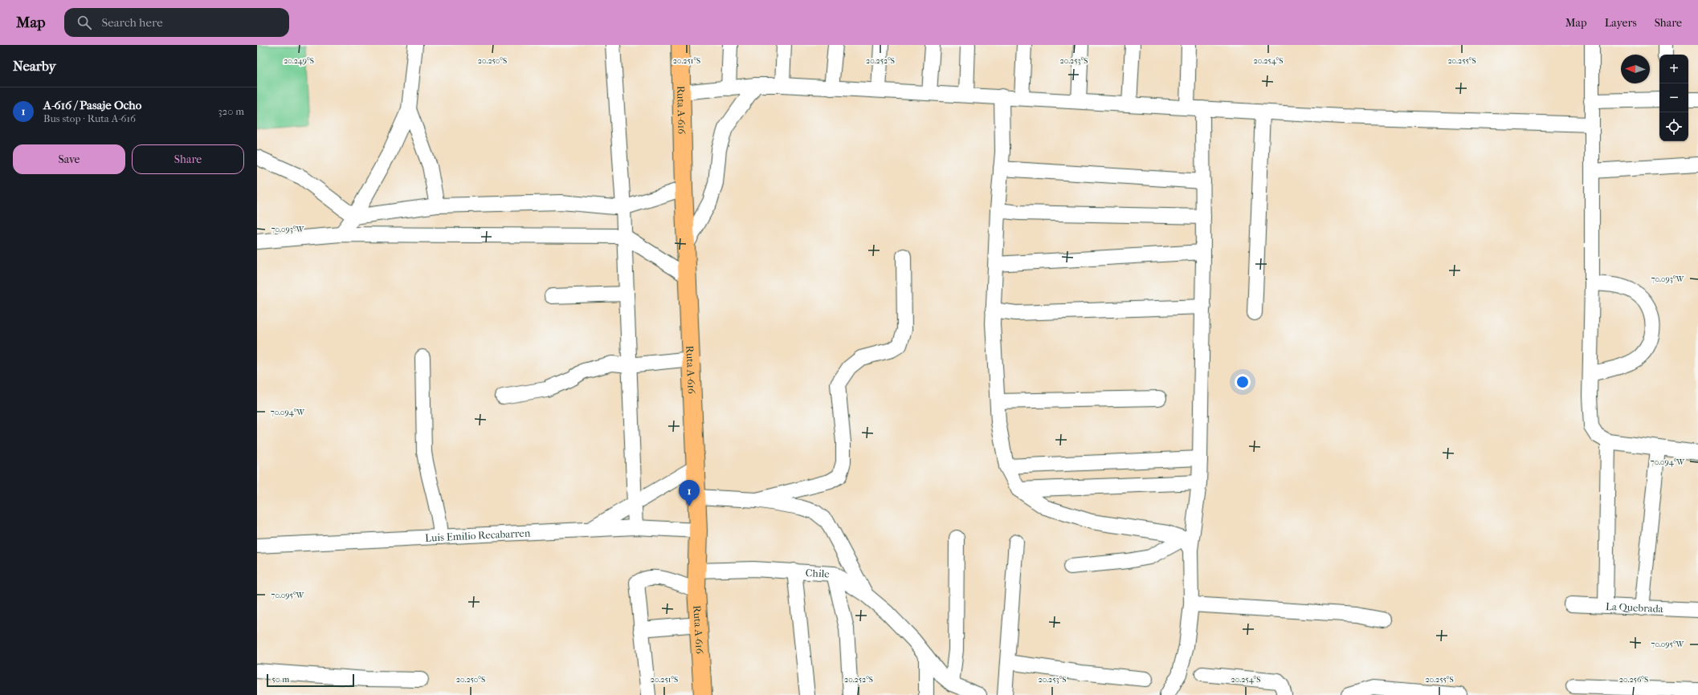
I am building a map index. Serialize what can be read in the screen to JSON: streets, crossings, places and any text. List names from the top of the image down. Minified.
{"streets":{"main road":["Ruta A-616"],"street":["Luis Emilio Recabarren","Chile","La Quebrada"]},"crossings":[["Ruta A-616","Luis Emilio Recabarren"],["Ruta A-616","Chile"]],"scale_bar":"50 m","north":"left","page":{"header":"Map","search":"Search here","nav":["Map","Layers","Share"],"heading":"Nearby","map_buttons":["+","−"],"list":[{"mark":"1","name":"A-616 / Pasaje Ocho","note":"Bus stop · Ruta A-616","value":"320 m"}],"buttons":["Save","Share"],"pins":"1","scale":"50 m"},"coordinates":["20.249°S","20.250°S","20.251°S","20.252°S","20.253°S","20.254°S","20.255°S","70.093°W","70.094°W","70.095°W","20.256°S"]}
